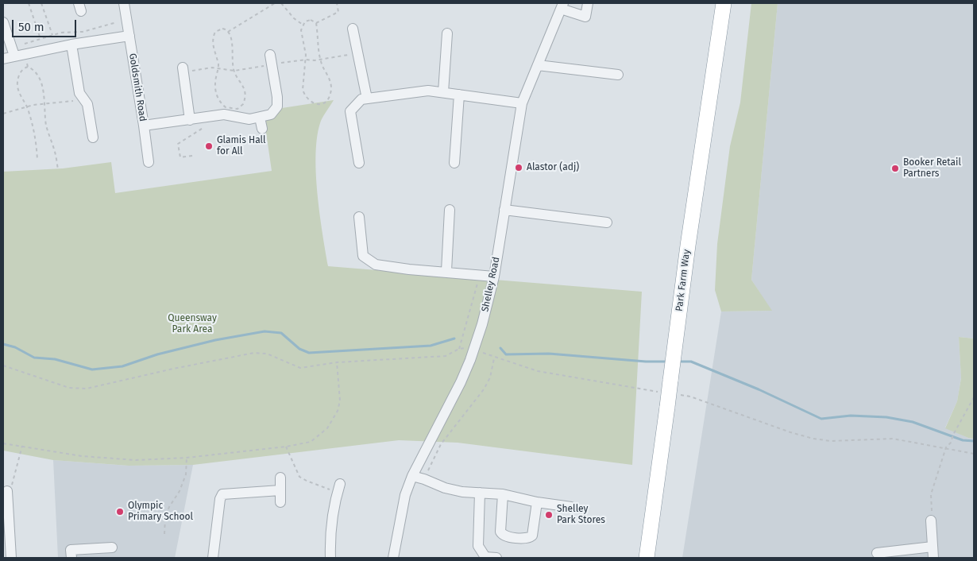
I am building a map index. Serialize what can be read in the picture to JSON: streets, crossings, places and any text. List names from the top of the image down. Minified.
{"streets":{"highway":["Park Farm Way"],"street":["Goldsmith Road","Shelley Road"]},"parks":["Queensway Park Area"],"places":["Glamis Hall for All","Alastor (adj)","Booker Retail Partners","Olympic Primary School","Shelley Park Stores"],"scale_bar":"50 m"}
